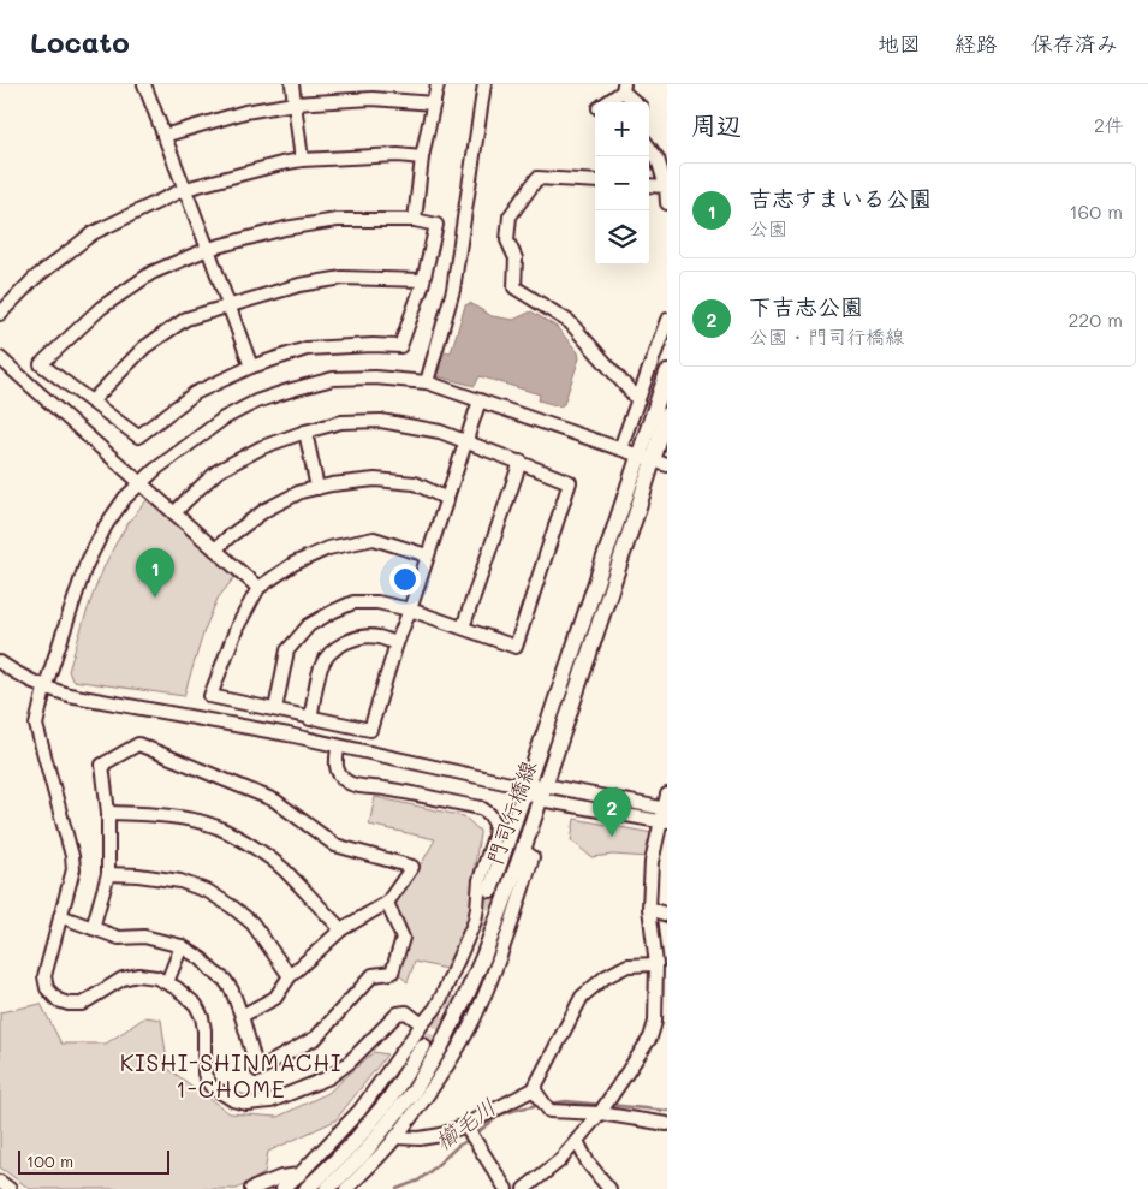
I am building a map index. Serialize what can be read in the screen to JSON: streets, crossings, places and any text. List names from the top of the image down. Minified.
{"streets":{"main road":["門司行橋線"]},"districts":["KISHI-SHINMACHI 1-CHOME"],"water":["櫛毛川"],"scale_bar":"100 m","page":{"header":"Locato","nav":["地図","経路","保存済み"],"heading":["周辺","2件"],"map_buttons":["+","−"],"list":[{"mark":"1","name":"吉志すまいる公園","note":"公園","value":"160 m"},{"mark":"2","name":"下吉志公園","note":"公園 · 門司行橋線","value":"220 m"}],"pins":["1","2"],"scale":"100 m"}}
